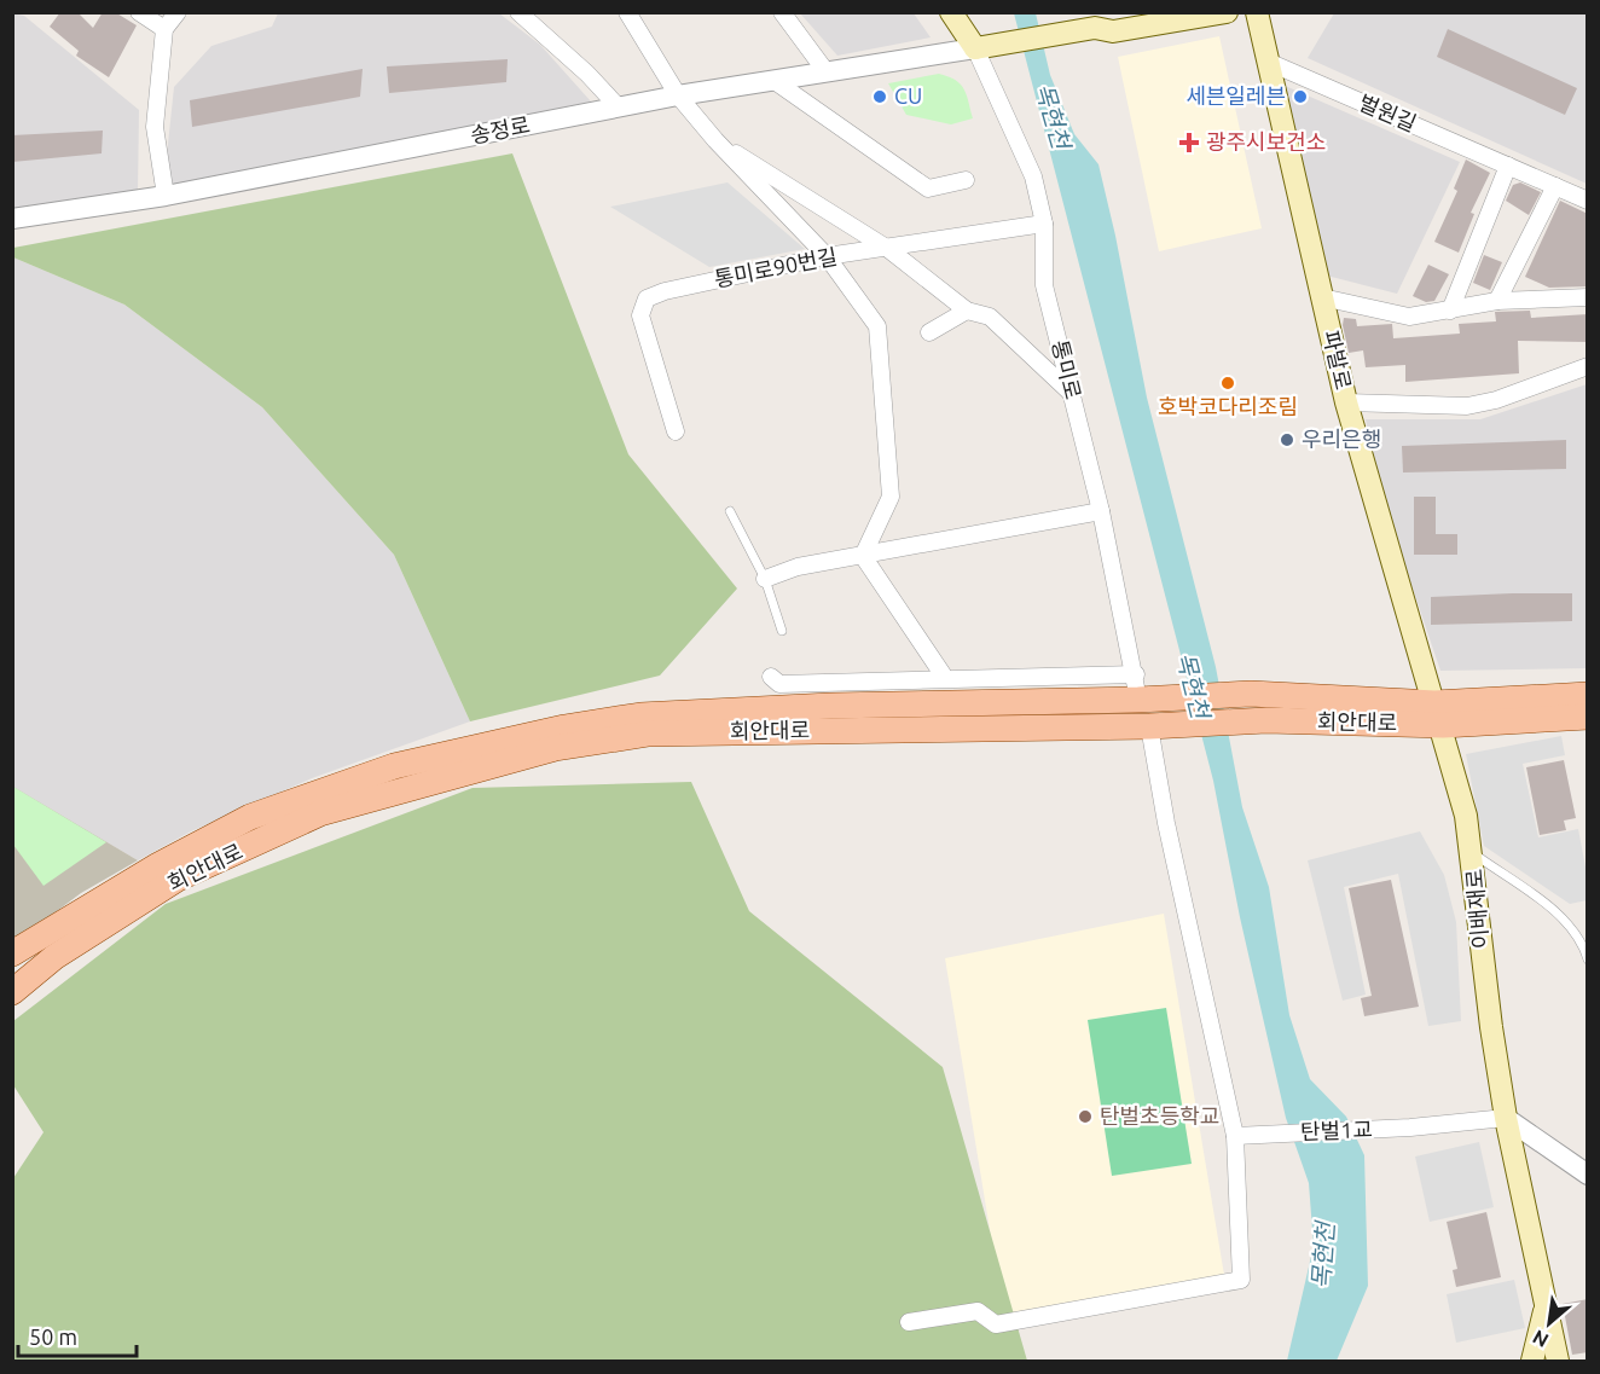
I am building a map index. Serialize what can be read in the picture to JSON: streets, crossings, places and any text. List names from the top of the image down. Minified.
{"streets":{"main road":["파발로","통미로","회안대로","이배재로"],"street":["벌원길","송정로","통미로90번길","탄벌1교"]},"crossings":[["벌원길","파발로"],["송정로","통미로"],["통미로90번길","통미로"],["파발로","회안대로"],["파발로","이배재로"],["통미로","회안대로"],["회안대로","이배재로"],["이배재로","탄벌1교"]],"water":["목현천"],"places":{"other":["CU","세븐일레븐","호박코다리조림","우리은행","탄벌초등학교"],"health":["광주시보건소"]},"scale_bar":"50 m","north":"bottom left"}
